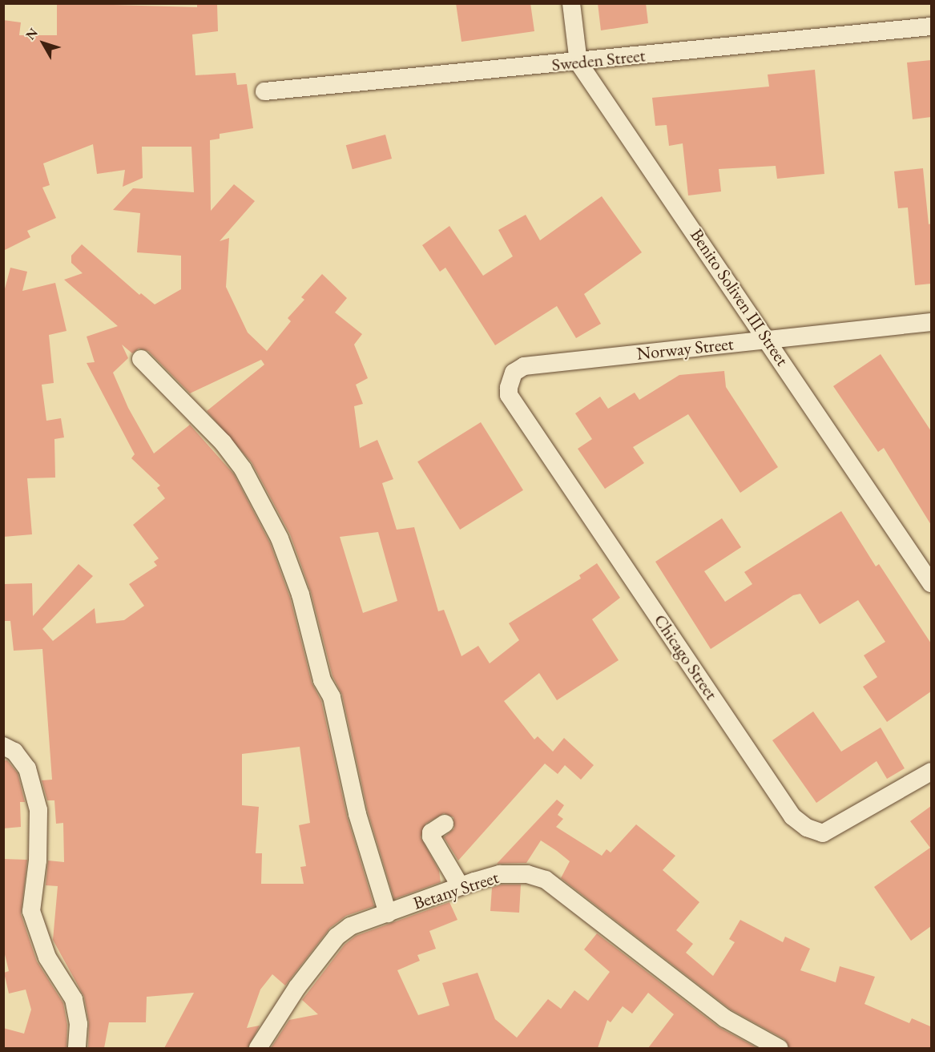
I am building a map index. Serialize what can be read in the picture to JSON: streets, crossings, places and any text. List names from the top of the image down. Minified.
{"streets":{"street":["Sweden Street","Benito Soliven Ⅲ Street","Norway Street","Chicago Street","Betany Street"]},"crossings":[["Sweden Street","Benito Soliven Ⅲ Street"],["Benito Soliven Ⅲ Street","Norway Street"],["Norway Street","Chicago Street"]],"north":"top left"}
